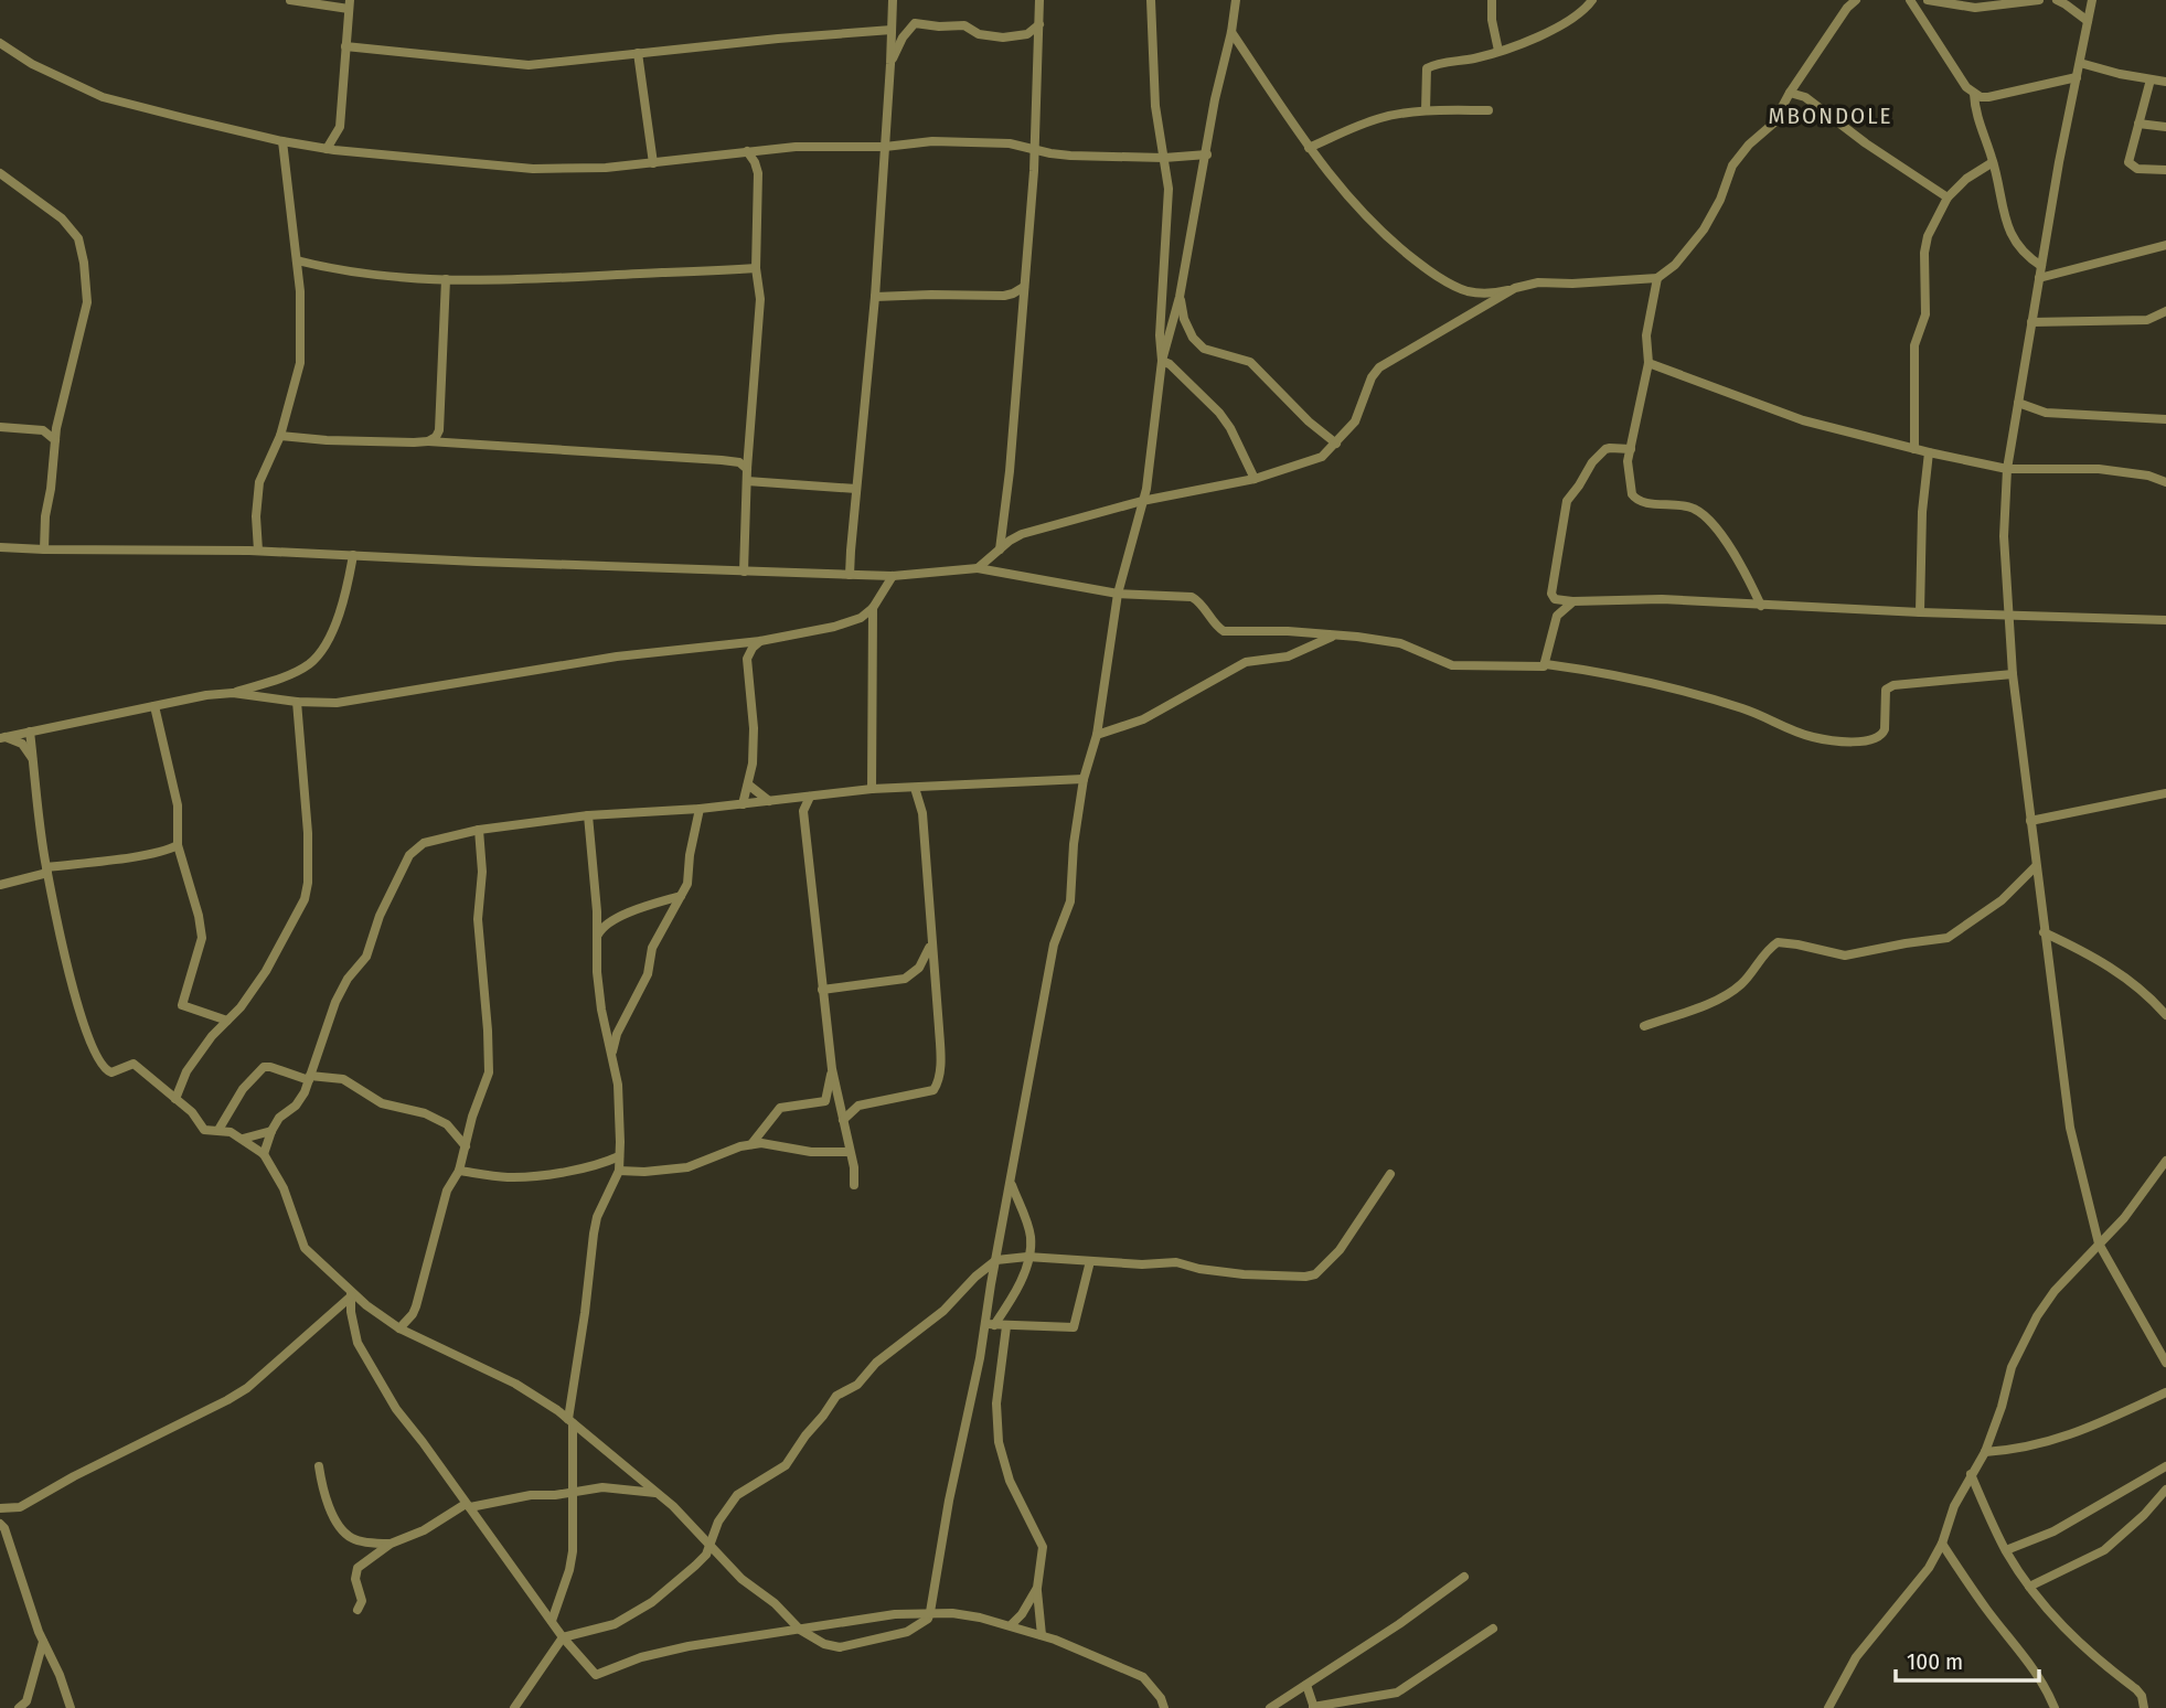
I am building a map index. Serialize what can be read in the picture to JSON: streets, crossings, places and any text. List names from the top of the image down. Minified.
{"districts":["MBONDOLE"],"scale_bar":"100 m"}
